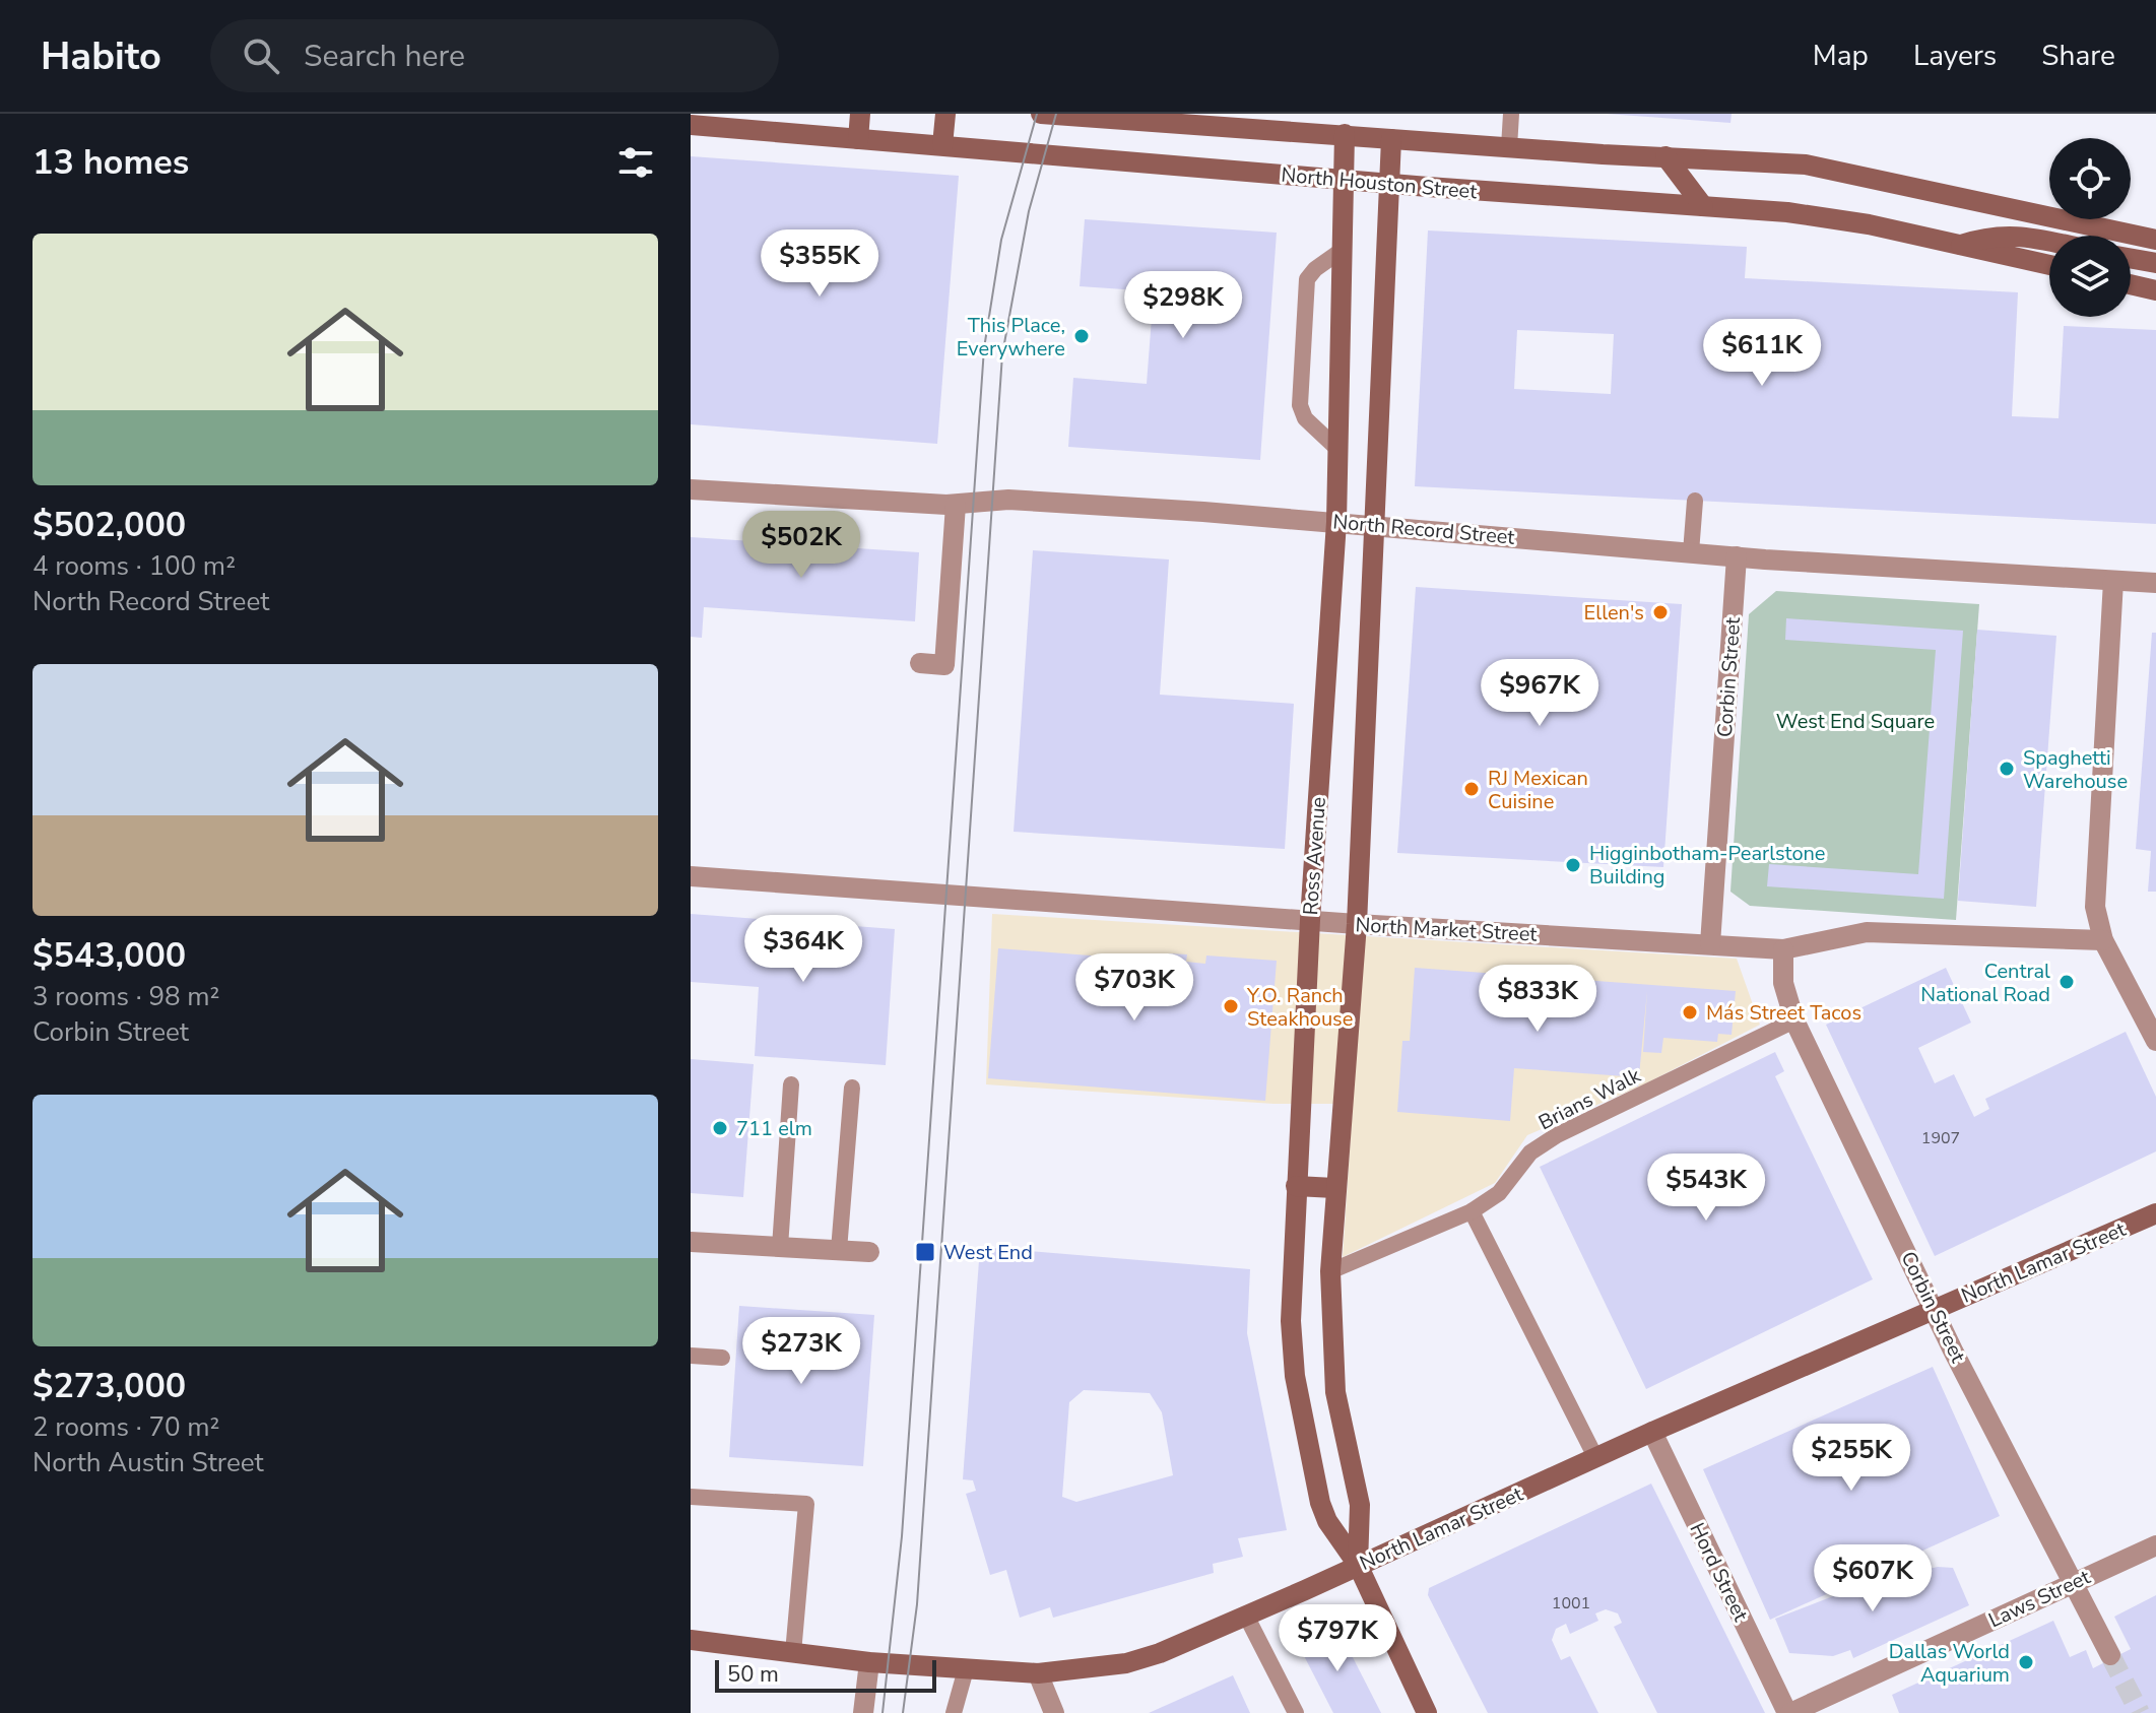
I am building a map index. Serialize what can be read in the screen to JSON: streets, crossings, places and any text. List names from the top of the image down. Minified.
{"streets":{"main road":["North Houston Street","Ross Avenue","North Lamar Street"],"street":["North Record Street","Corbin Street","North Market Street","Hord Street","Laws Street"],"lane":["Brians Walk"]},"crossings":[["North Houston Street","Ross Avenue"],["North Record Street","Corbin Street"],["North Record Street","Ross Avenue"],["Corbin Street","North Market Street"],["Corbin Street","Brians Walk"],["Corbin Street","North Lamar Street"],["Corbin Street","Laws Street"],["Ross Avenue","North Market Street"],["Ross Avenue","Brians Walk"],["Ross Avenue","North Lamar Street"],["North Lamar Street","Hord Street"],["Hord Street","Laws Street"]],"parks":["West End Square"],"places":{"other":["This Place, Everywhere","Ellen's","Spaghetti Warehouse","RJ Mexican Cuisine","Higginbotham-Pearlstone Building","Central National Road","Y.O. Ranch Steakhouse","Más Street Tacos","711 elm","Dallas World Aquarium"],"transit":["West End"]},"house_numbers":["1907","1001"],"scale_bar":"50 m","page":{"header":"Habito","search":"Search here","nav":["Map","Layers","Share"],"heading":"13 homes","list":[{"name":"$502,000","note":"4 rooms · 100 m² · North Record Street"},{"name":"$543,000","note":"3 rooms · 98 m² · Corbin Street"},{"name":"$273,000","note":"2 rooms · 70 m² · North Austin Street"}],"price":["$355K","$298K","$611K","$502K","$967K","$364K","$703K","$833K","$543K","$273K","$255K","$607K","$797K"],"scale":"50 m"}}
